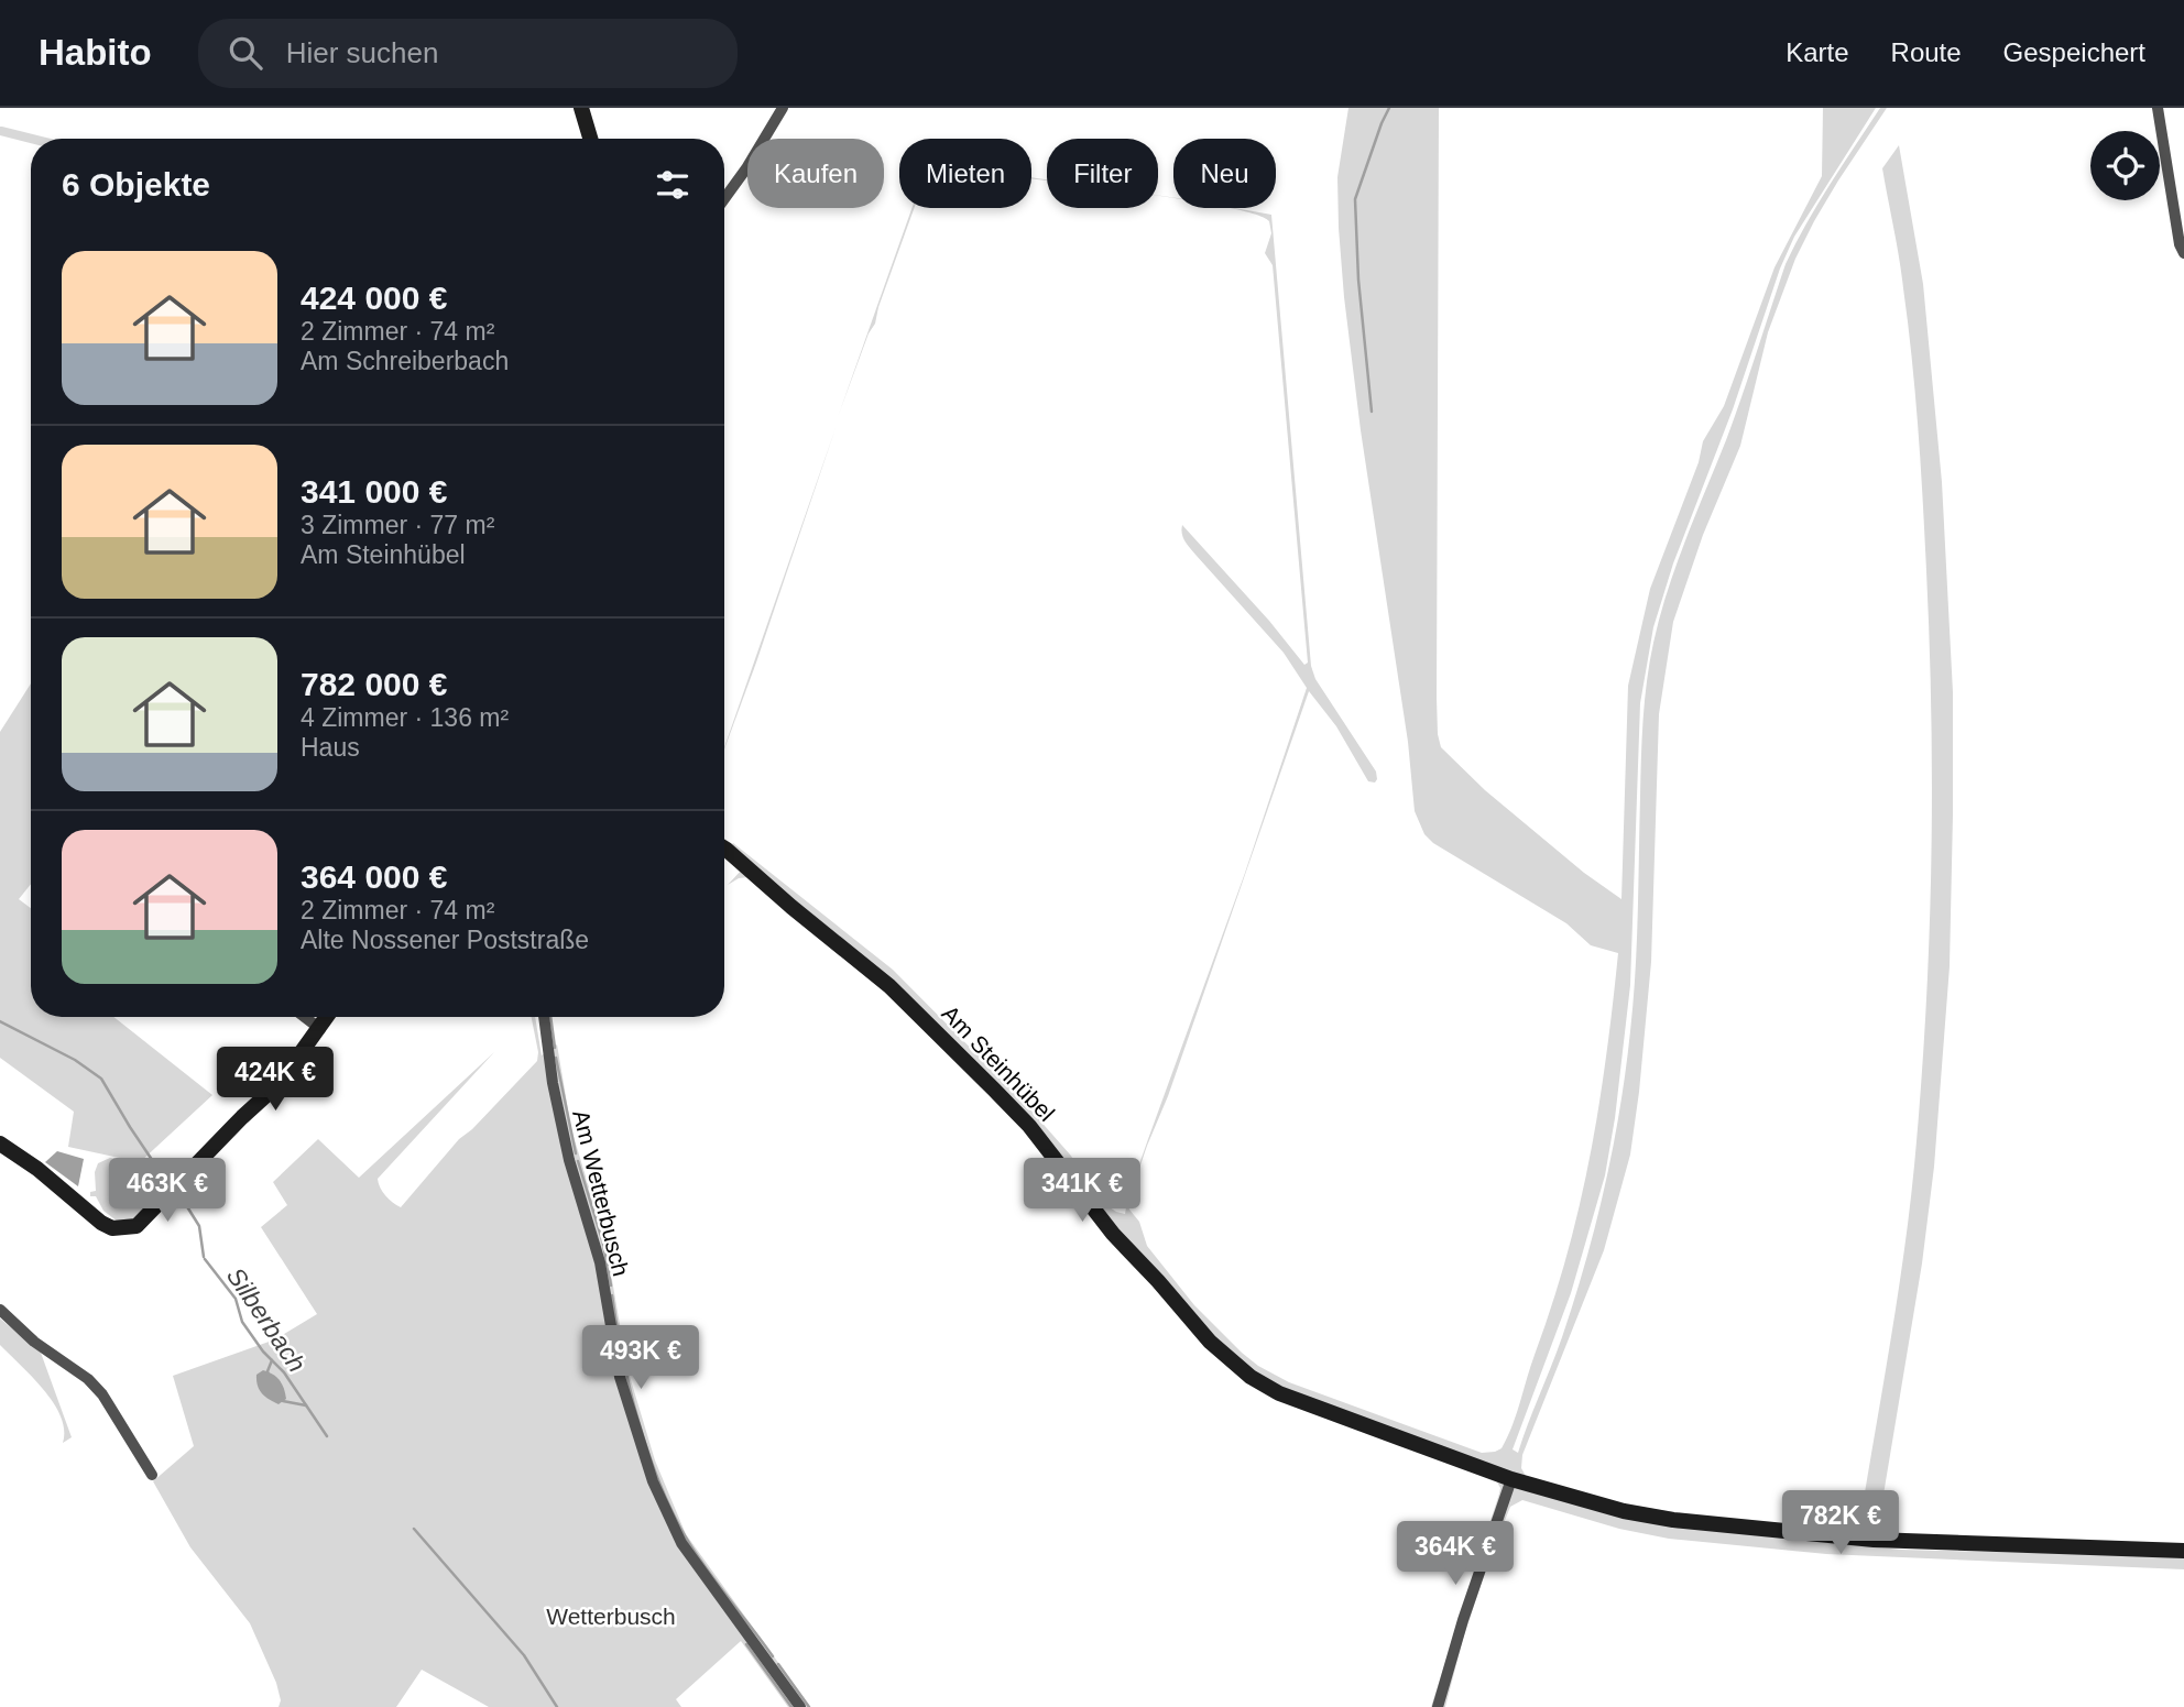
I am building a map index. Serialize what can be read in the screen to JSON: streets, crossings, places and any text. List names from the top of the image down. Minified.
{"streets":{"street":["Am Steinhübel","Am Wetterbusch"]},"water":["Silberbach"],"parks":["Wetterbusch"],"page":{"header":"Habito","search":"Hier suchen","nav":["Karte","Route","Gespeichert"],"chip":["Kaufen","Mieten","Filter","Neu"],"heading":"6 Objekte","list":[{"name":"424 000 €","note":"2 Zimmer · 74 m² · Am Schreiberbach"},{"name":"341 000 €","note":"3 Zimmer · 77 m² · Am Steinhübel"},{"name":"782 000 €","note":"4 Zimmer · 136 m² · Haus"},{"name":"364 000 €","note":"2 Zimmer · 74 m² · Alte Nossener Poststraße"}],"price":["424K €","463K €","341K €","493K €","782K €","364K €"]}}
